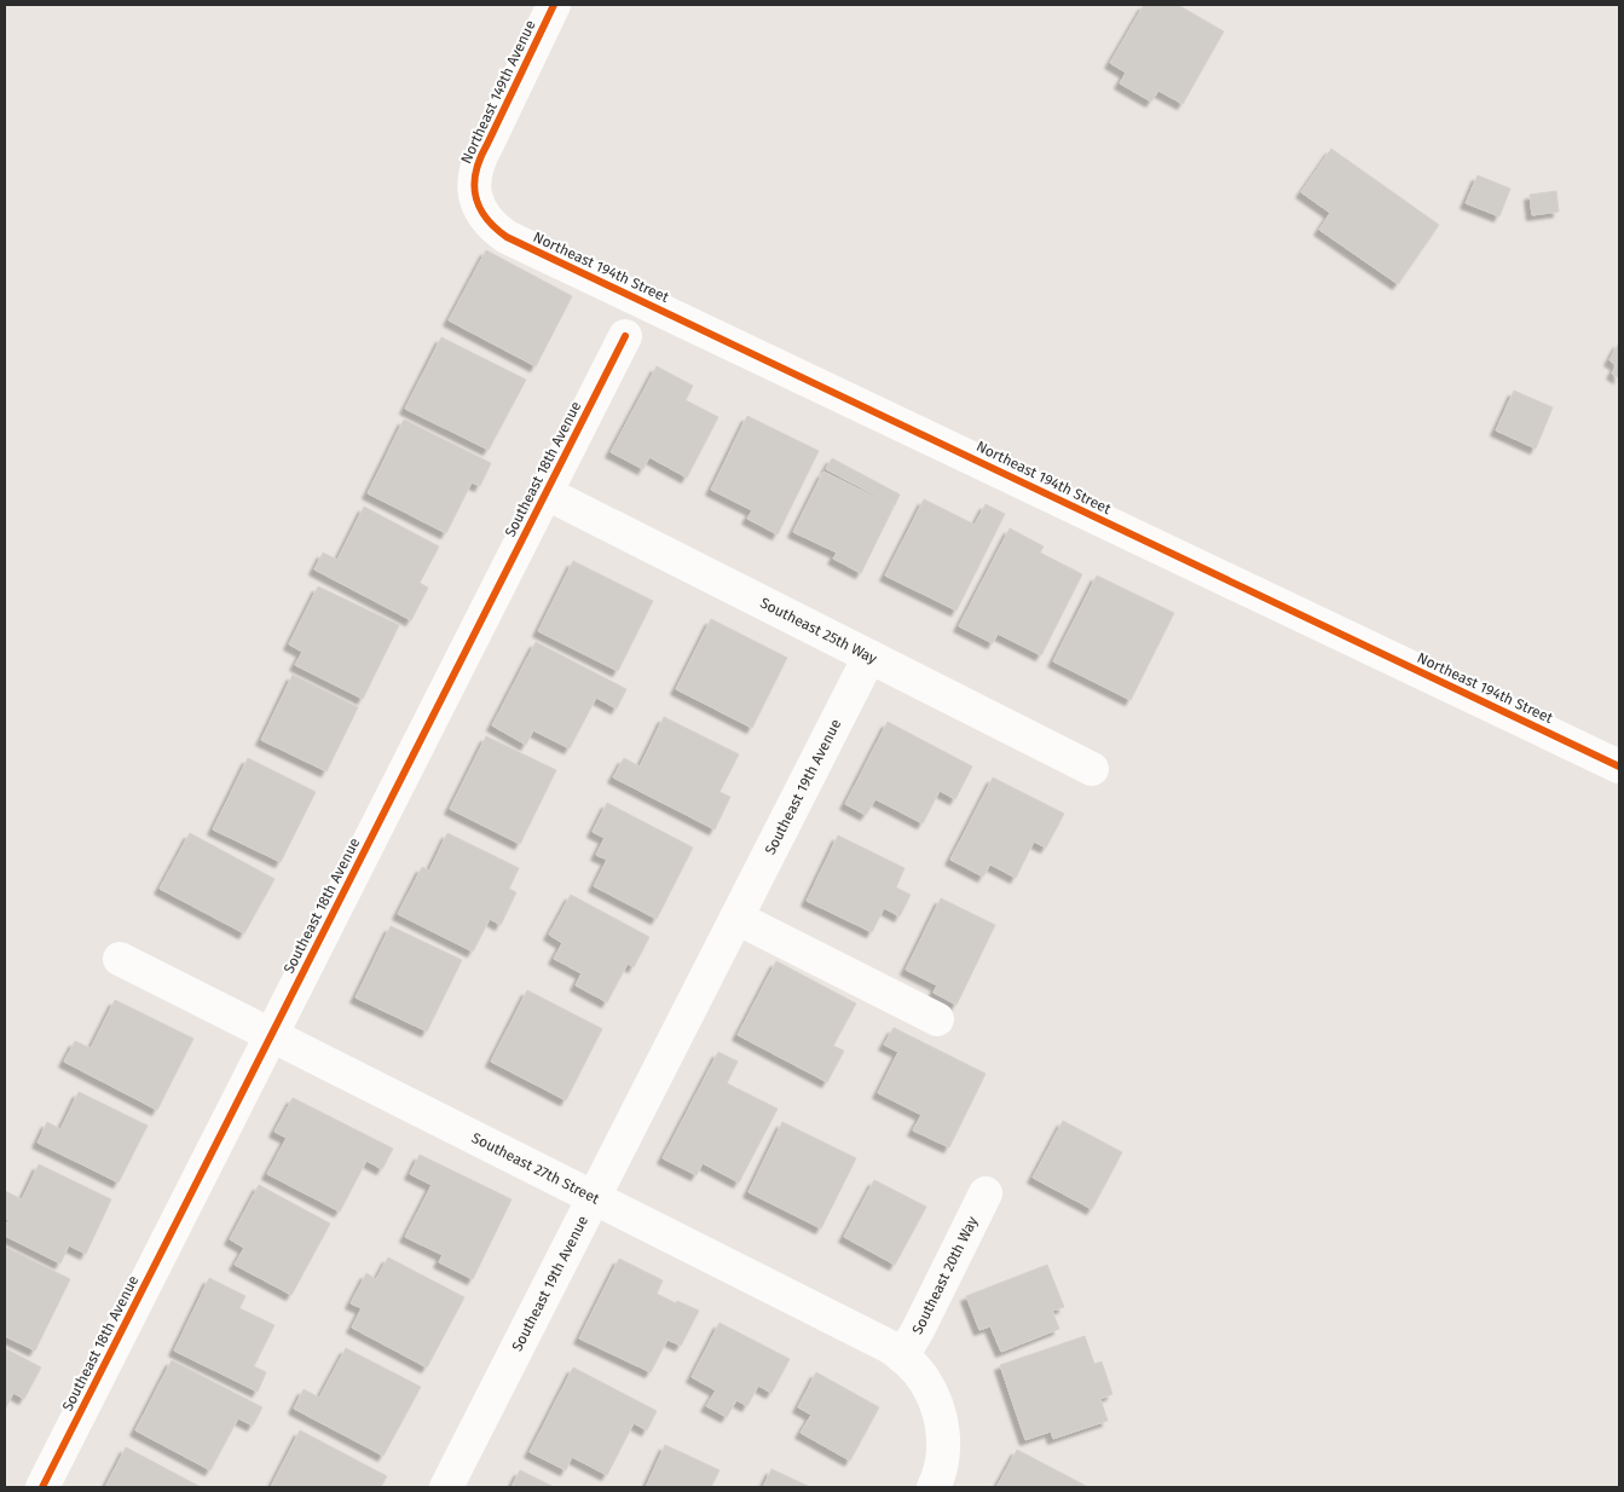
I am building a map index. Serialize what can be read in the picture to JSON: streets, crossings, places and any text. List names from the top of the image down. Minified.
{"streets":{"street":["Northeast 149th Avenue","Northeast 194th Street","Southeast 18th Avenue","Southeast 25th Way","Southeast 19th Avenue","Southeast 27th Street","Southeast 20th Way"]},"crossings":[["Northeast 149th Avenue","Northeast 194th Street"],["Southeast 18th Avenue","Southeast 25th Way"],["Southeast 18th Avenue","Southeast 27th Street"],["Southeast 25th Way","Southeast 19th Avenue"],["Southeast 19th Avenue","Southeast 27th Street"],["Southeast 27th Street","Southeast 20th Way"]]}
